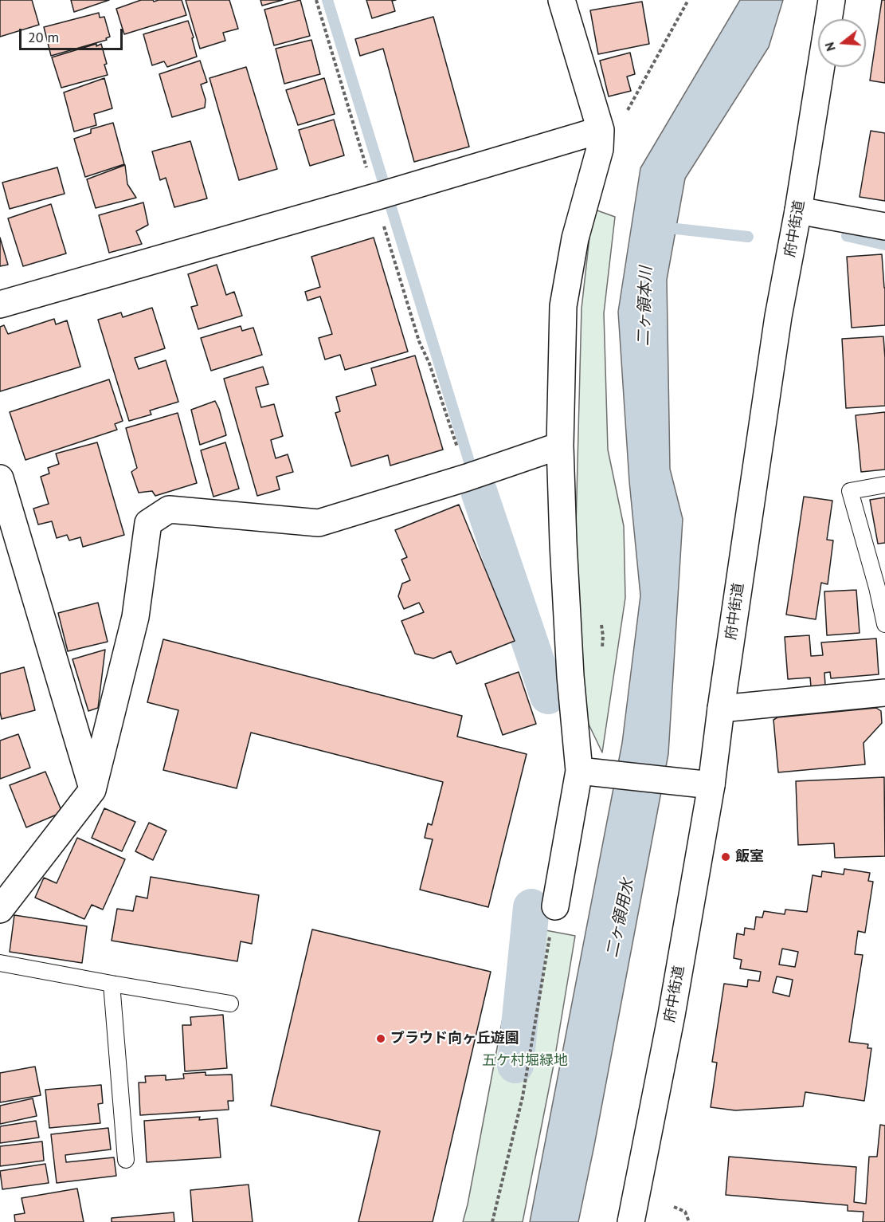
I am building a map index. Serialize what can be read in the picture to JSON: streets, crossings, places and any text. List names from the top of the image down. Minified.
{"streets":{"street":["府中街道"]},"water":["二ヶ領本川","二ヶ領用水"],"parks":["五ケ村堀緑地"],"places":["飯室","プラウド向ヶ丘遊園"],"scale_bar":"20 m","north":"left"}
